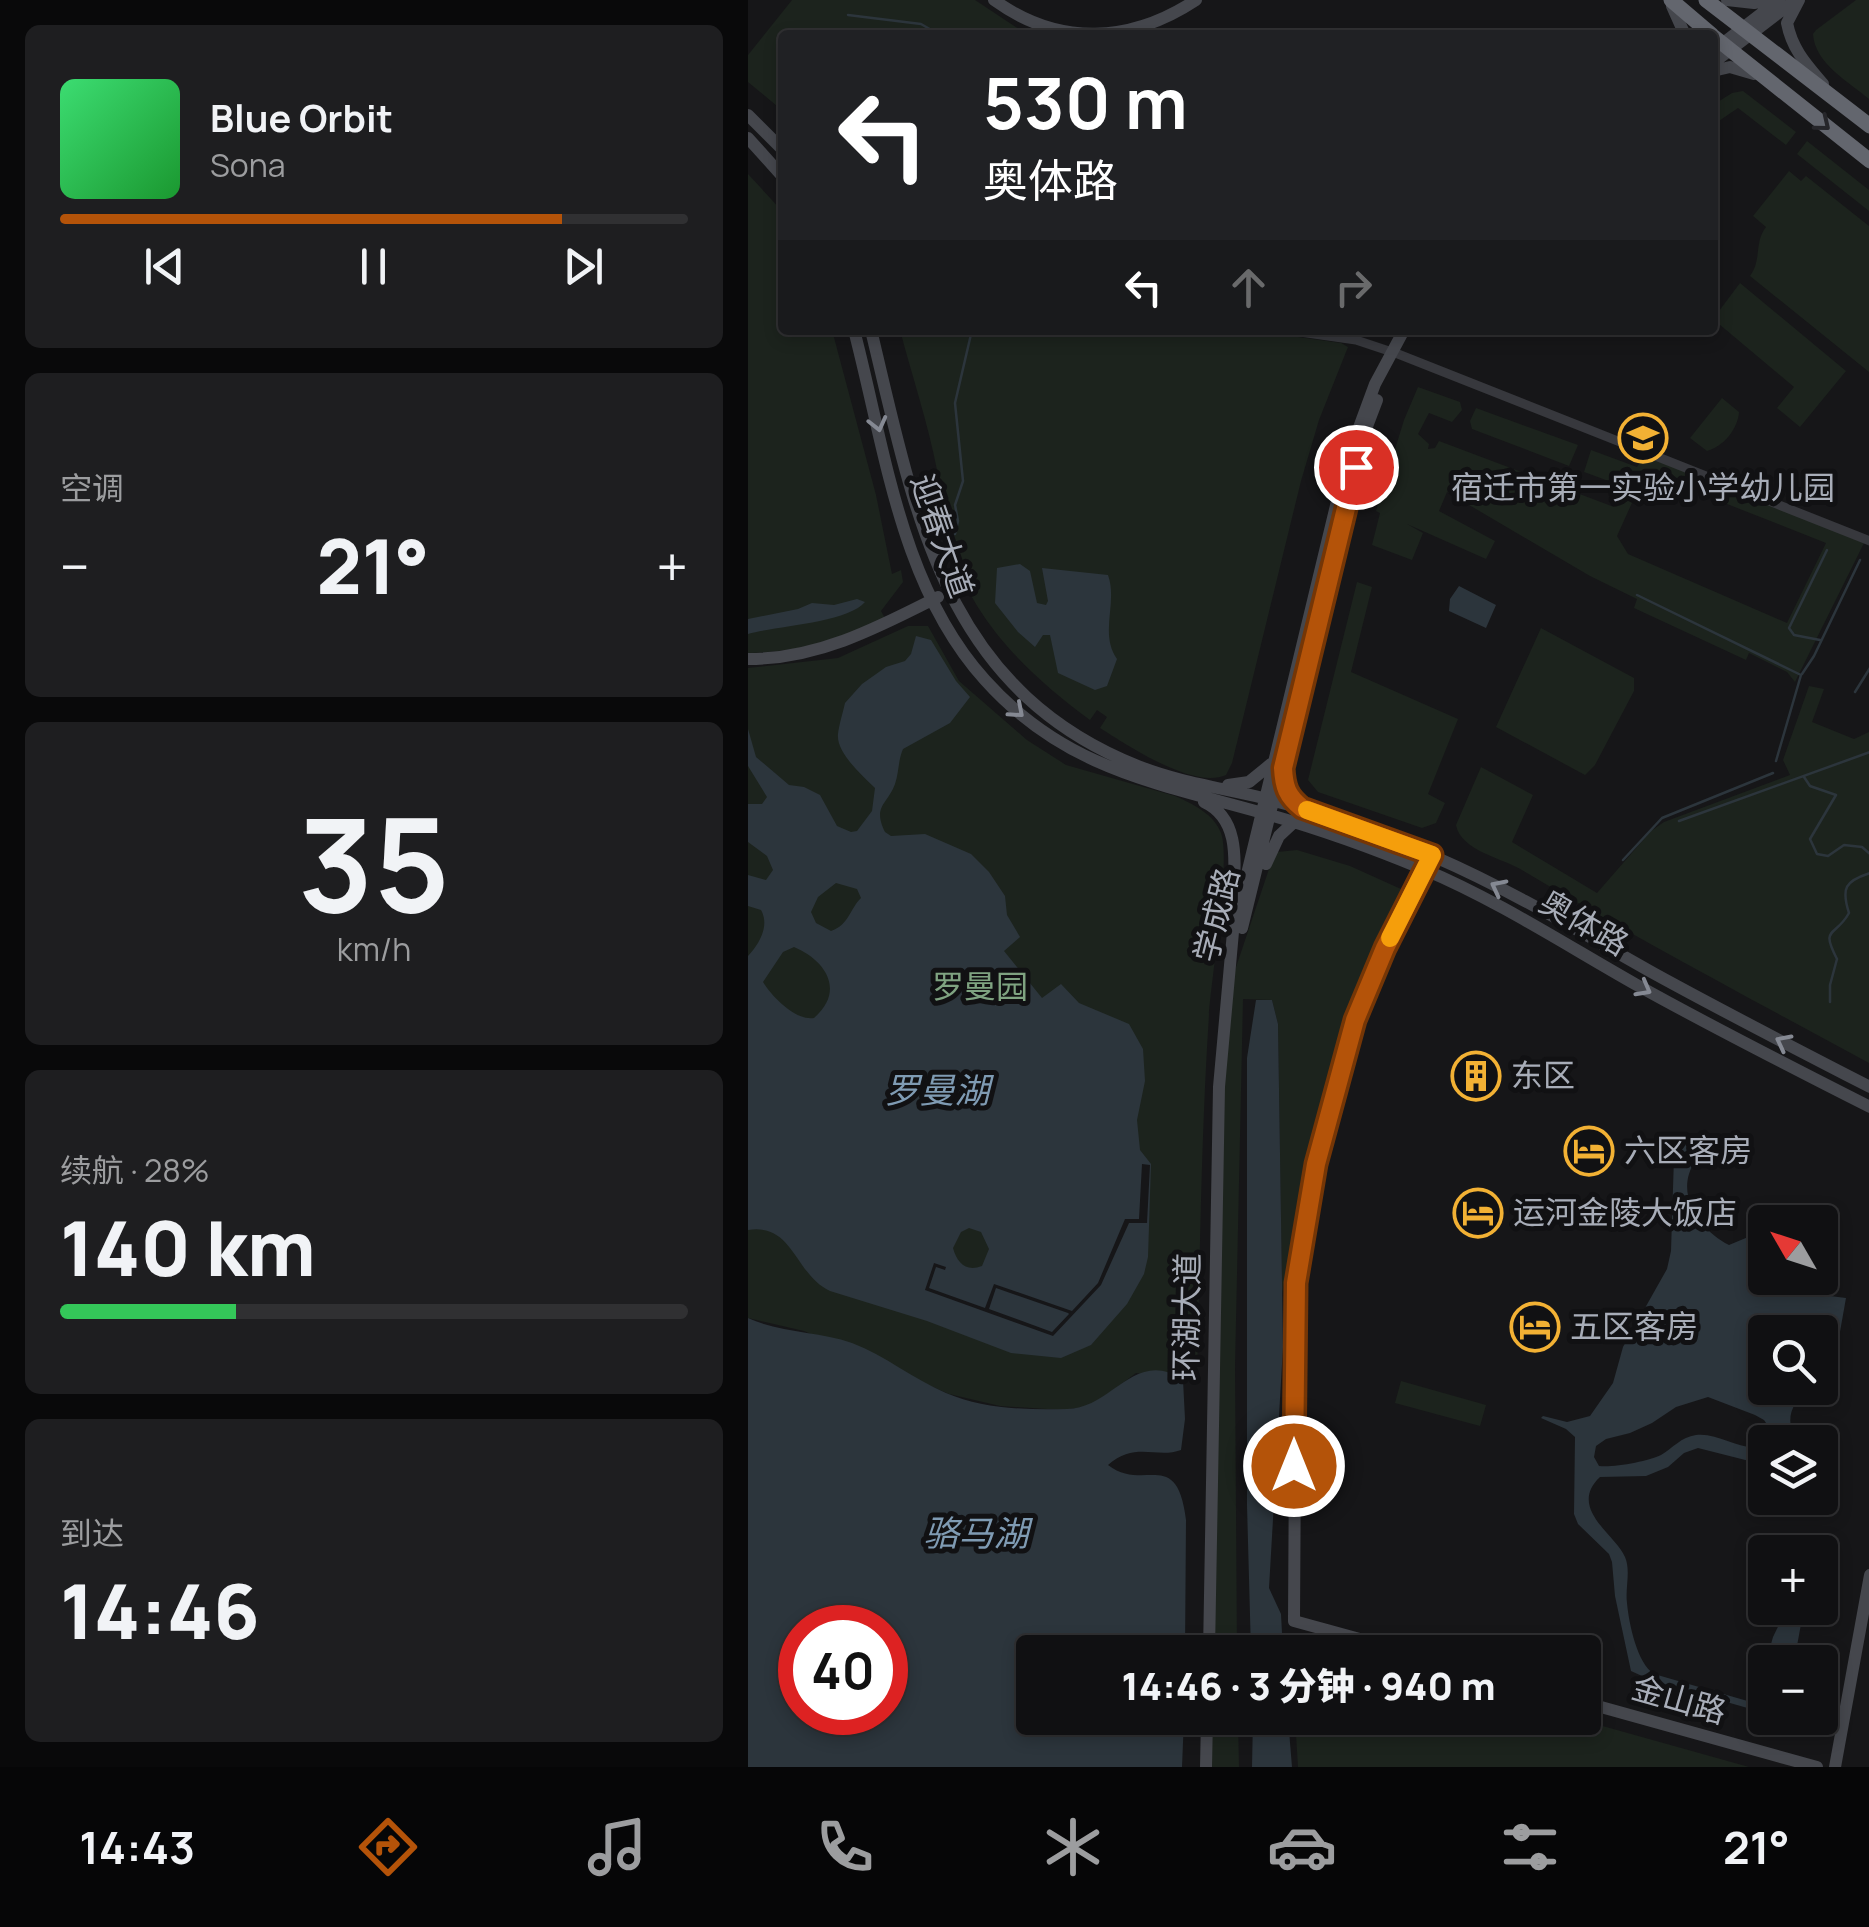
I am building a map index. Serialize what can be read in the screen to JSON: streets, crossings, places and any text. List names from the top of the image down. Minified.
{"streets":{"main road":["迎春大道","学成路","奥体路","环湖大道","金山路"]},"crossings":[["迎春大道","学成路"],["迎春大道","奥体路"],["学成路","奥体路"],["学成路","环湖大道"]],"water":["罗曼湖","骆马湖"],"parks":["罗曼园"],"places":{"school or university":["宿迁市第一实验小学幼儿园"],"building":["东区"],"hotel":["六区客房","运河金陵大饭店","五区客房"]},"north":"top left","page":{"turn":["530 m","奥体路"],"song":["Blue Orbit","Sona"],"tile":["空调",["35","km/h"],["续航 · 28%","140 km"],["到达","14:46"]],"heat":["−","21°","+"],"map_buttons":["+","−"],"limit":"40","trip":"14:46 · 3 分钟 · 940 m","tabs":["14:43","21°"]}}
